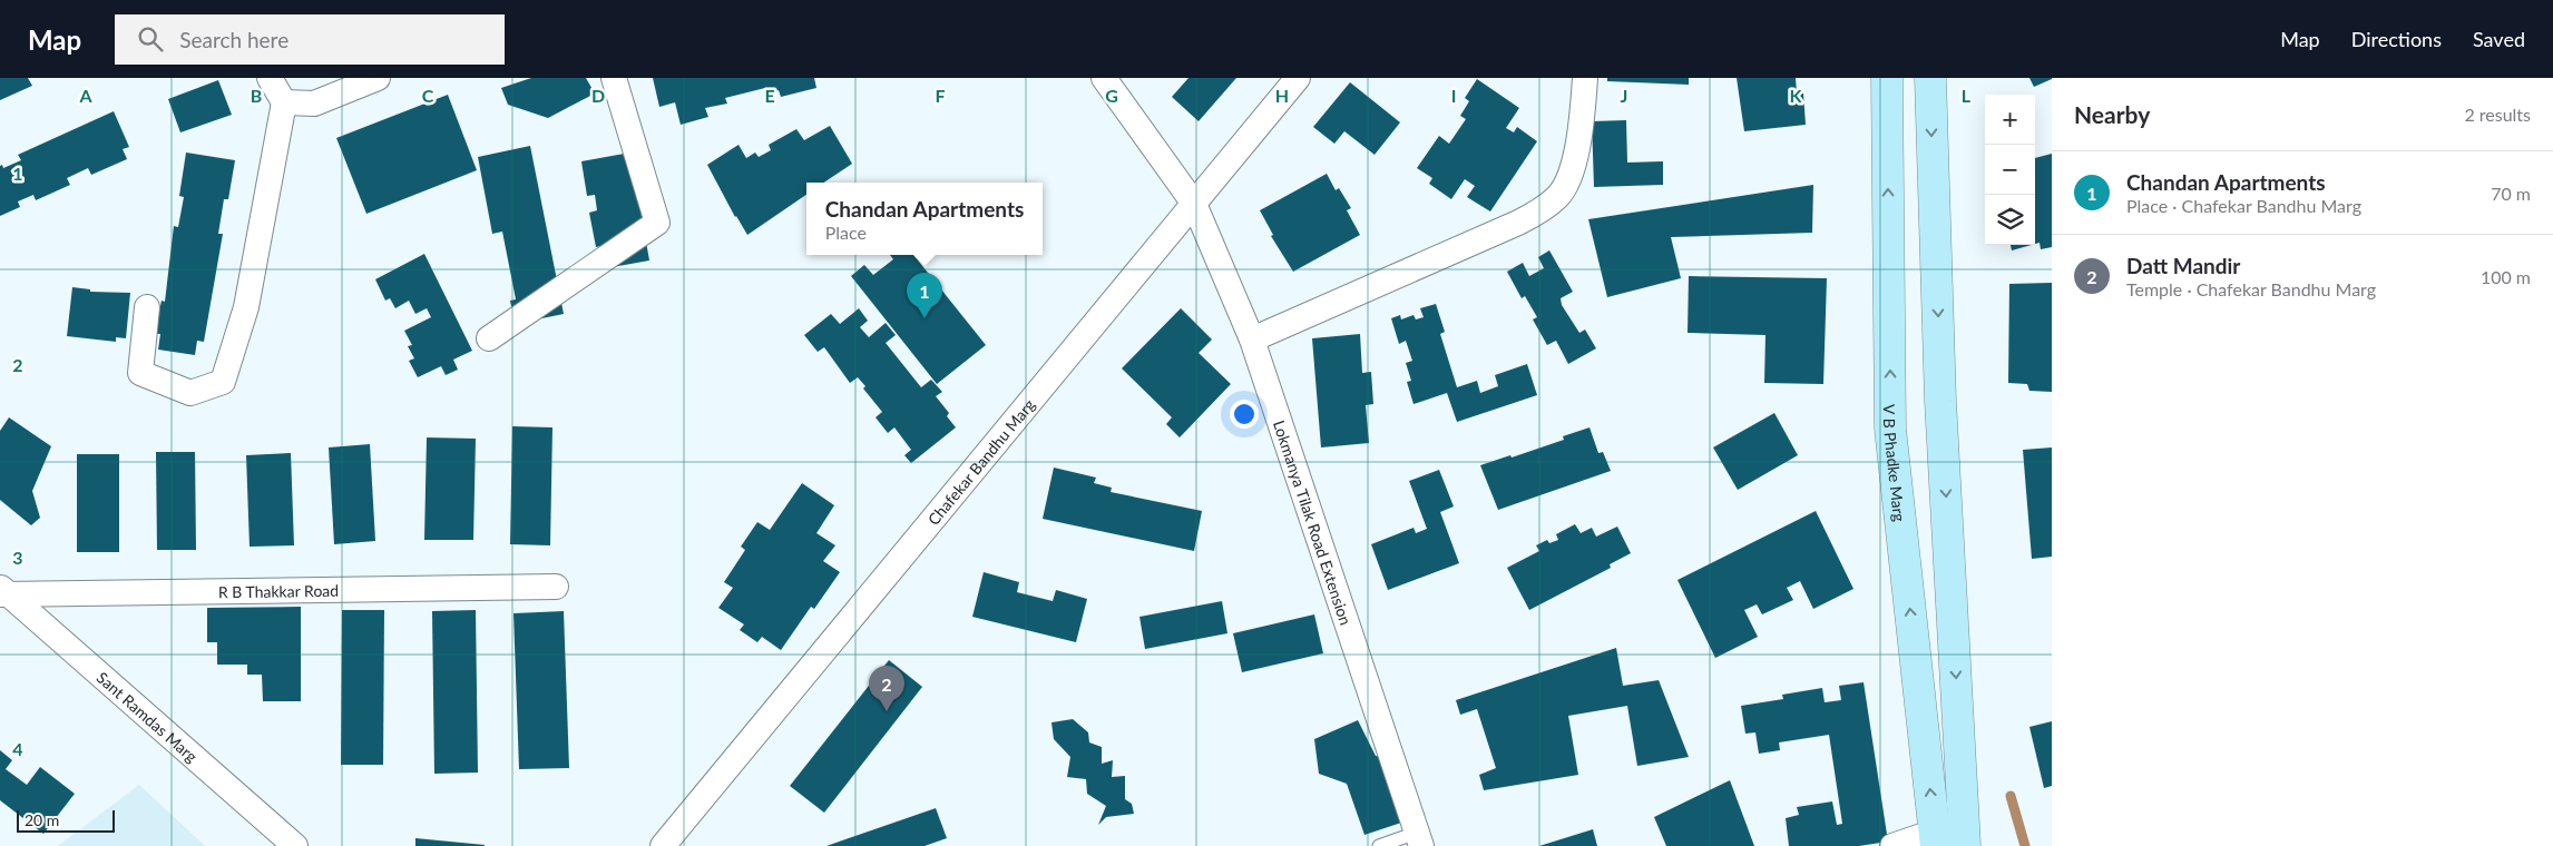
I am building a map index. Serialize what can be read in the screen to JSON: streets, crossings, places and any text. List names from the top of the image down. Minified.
{"streets":{"street":["Chafekar Bandhu Marg","V B Phadke Marg","Lokmanya Tilak Road Extension","R B Thakkar Road","Sant Ramdas Marg"]},"crossings":[["Chafekar Bandhu Marg","Lokmanya Tilak Road Extension"],["R B Thakkar Road","Sant Ramdas Marg"]],"scale_bar":"20 m","page":{"header":"Map","search":"Search here","nav":["Map","Directions","Saved"],"heading":["Nearby","2 results"],"map_buttons":["+","−"],"list":[{"mark":"1","name":"Chandan Apartments","note":"Place · Chafekar Bandhu Marg","value":"70 m"},{"mark":"2","name":"Datt Mandir","note":"Temple · Chafekar Bandhu Marg","value":"100 m"}],"popup":["Chandan Apartments","Place"],"pins":["1","2"],"scale":"20 m"},"grid":{"columns":["A","B","C","D","E","F","G","H","I","J","K","L"],"rows":["1","2","3","4"]}}
